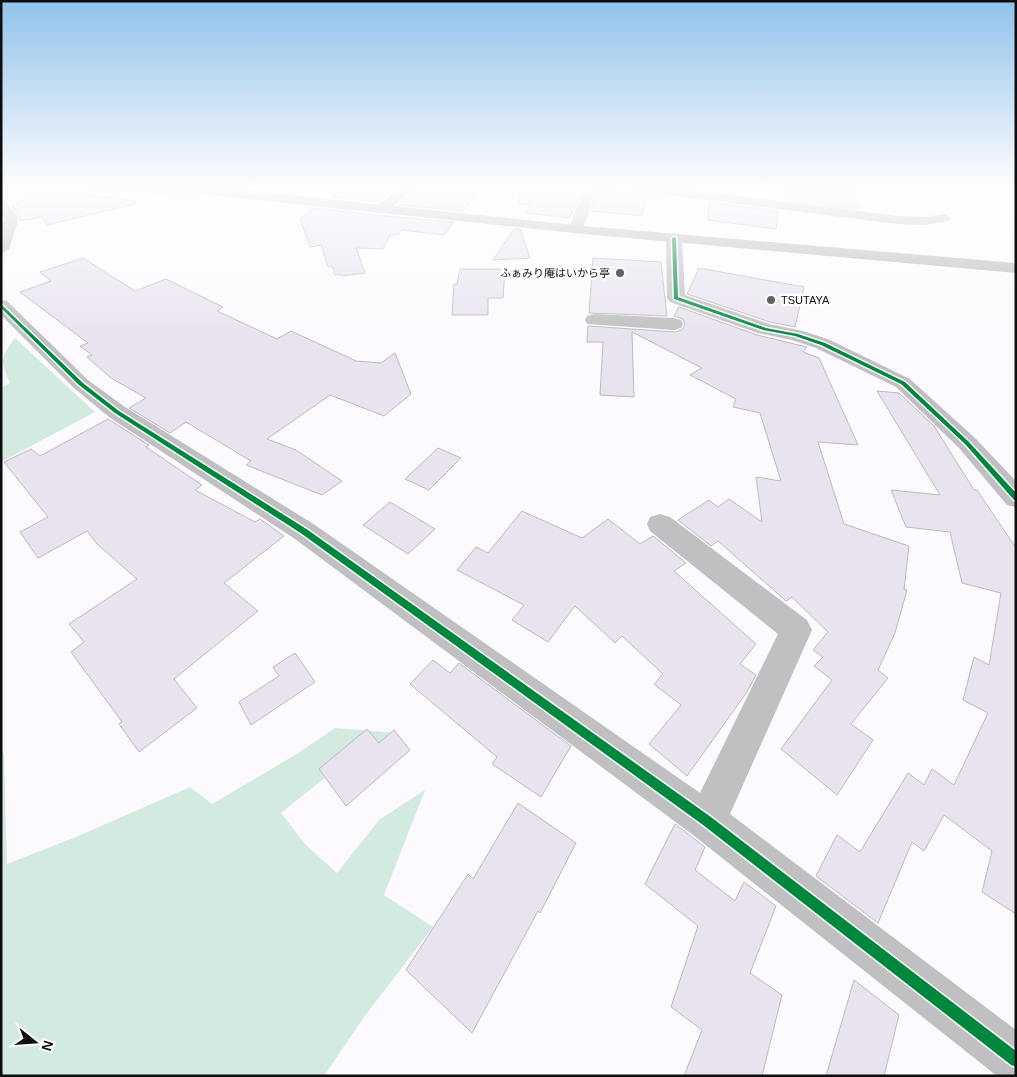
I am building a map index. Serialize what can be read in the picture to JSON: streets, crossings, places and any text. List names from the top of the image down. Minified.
{"places":["ふぁみり庵はいから亭","TSUTAYA"],"north":"right"}
